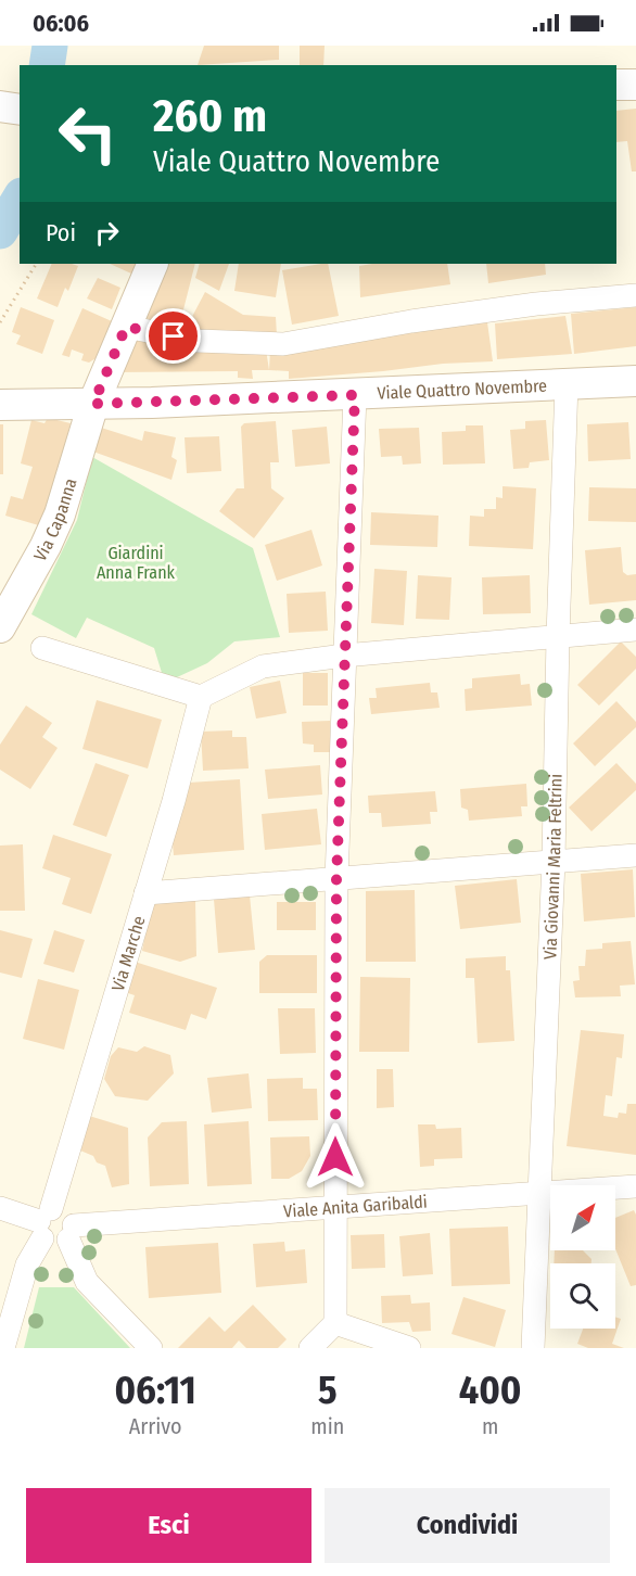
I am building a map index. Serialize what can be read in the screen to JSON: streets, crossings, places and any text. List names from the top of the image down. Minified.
{"streets":{"main road":["Viale Quattro Novembre","Via Capanna"],"street":["Via Giovanni Maria Feltrini","Via Marche","Viale Anita Garibaldi"]},"crossings":[["Viale Quattro Novembre","Via Capanna"],["Viale Quattro Novembre","Via Giovanni Maria Feltrini"],["Via Giovanni Maria Feltrini","Viale Anita Garibaldi"],["Via Marche","Viale Anita Garibaldi"]],"parks":["Giardini Anna Frank"],"north":"top right","page":{"status":"06:06","turn":["260 m","Viale Quattro Novembre"],"then":"Poi","eta":["06:11","Arrivo","5","min","400","m"],"buttons":["Esci","Condividi"]}}
